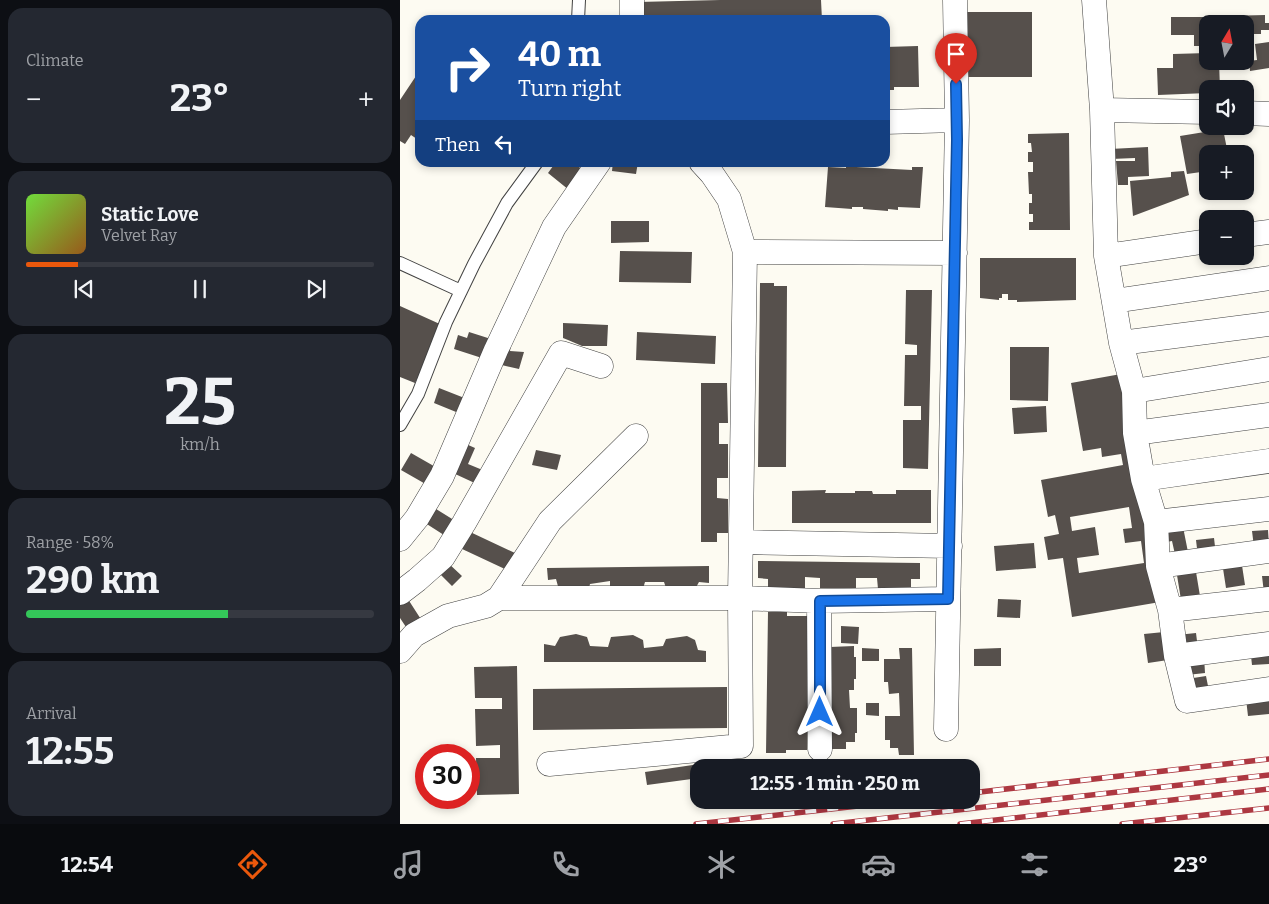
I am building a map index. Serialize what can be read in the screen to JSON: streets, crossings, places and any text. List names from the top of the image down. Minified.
{"north":"top","page":{"tile":["Climate",["25","km/h"],["Range · 58%","290 km"],["Arrival","12:55"]],"map_buttons":["+","−"],"turn":["40 m","Turn right"],"heat":["−","23°","+"],"then":"Then","song":["Static Love","Velvet Ray"],"limit":"30","trip":"12:55 · 1 min · 250 m","tabs":["12:54","23°"]}}
